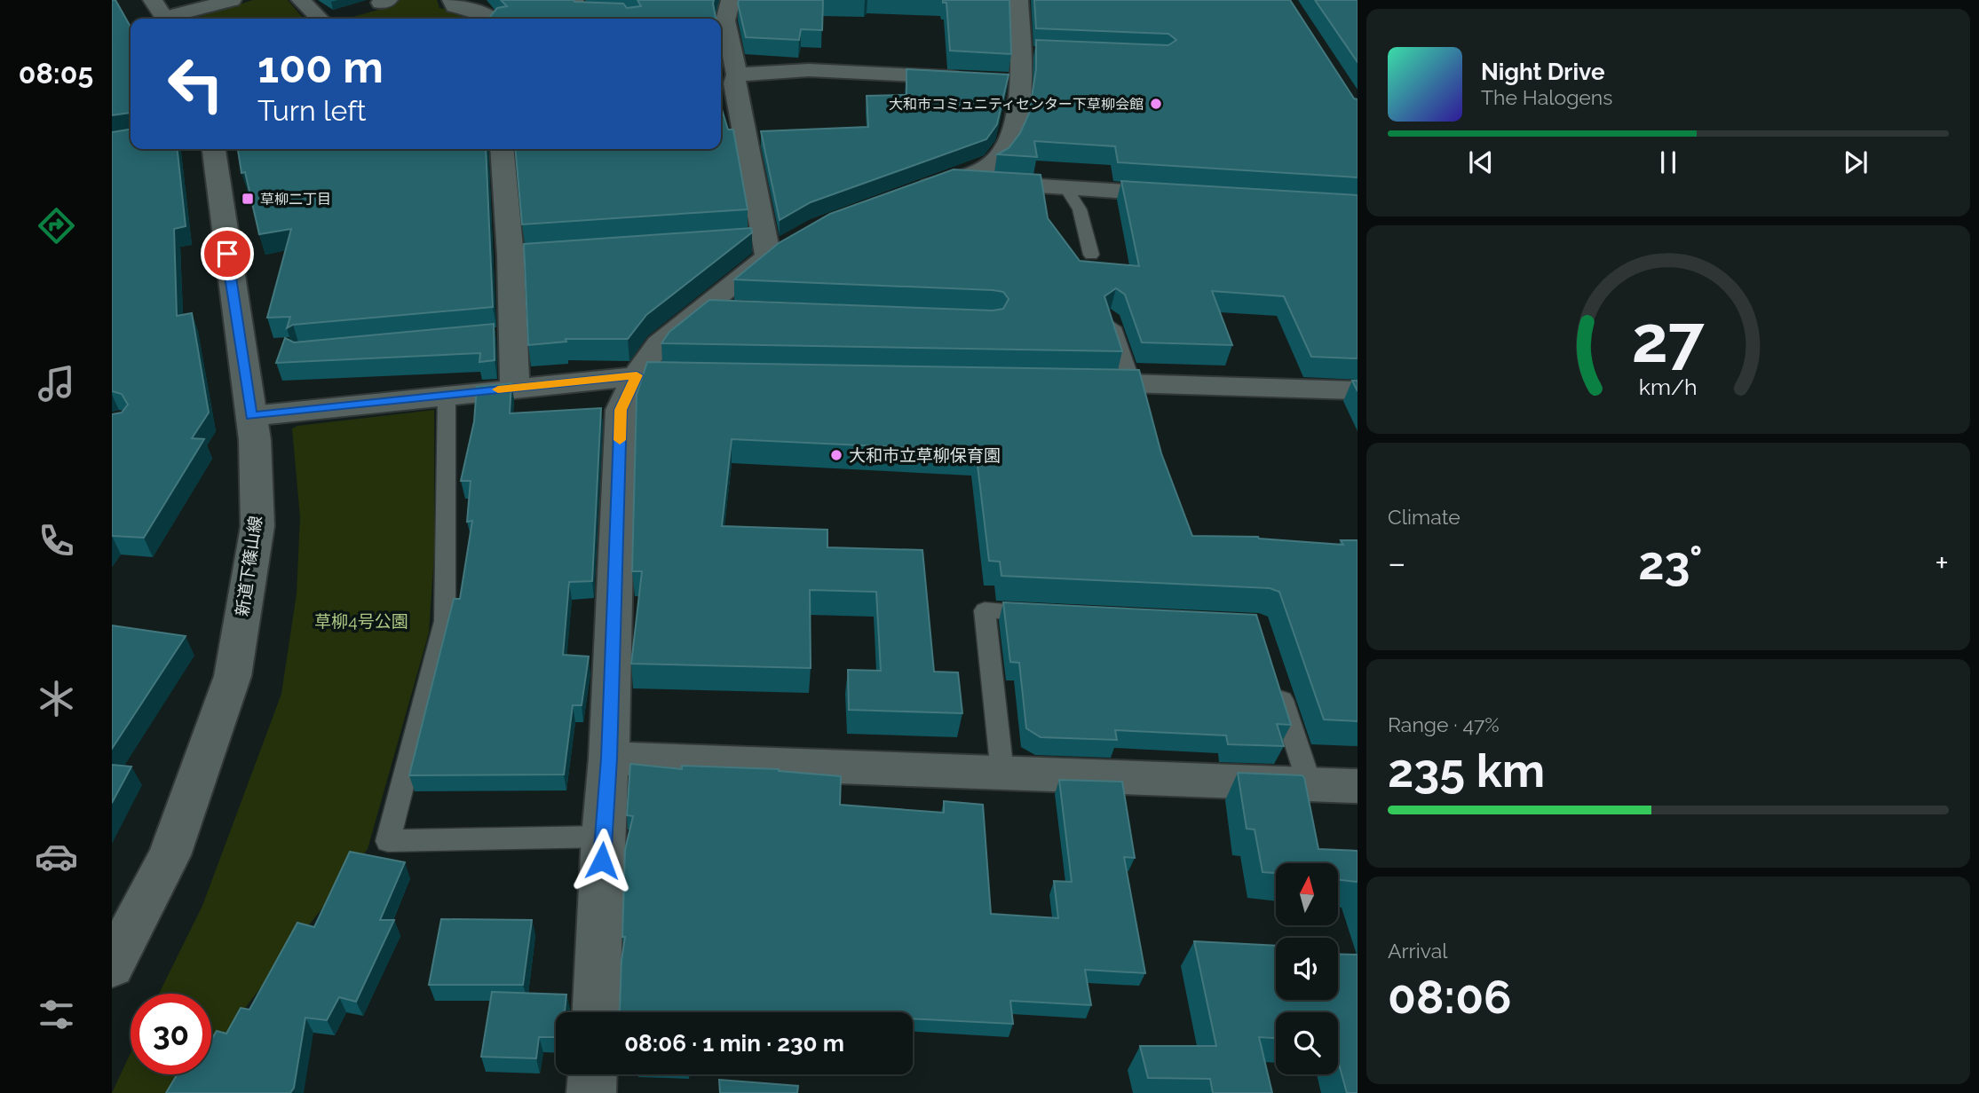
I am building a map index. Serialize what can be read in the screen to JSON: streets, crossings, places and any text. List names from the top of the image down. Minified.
{"streets":{"street":["新道下篠山線"]},"parks":["草柳4号公園"],"places":{"other":["大和市コミュニティセンター下草柳会館","大和市立草柳保育園"],"transit":["草柳二丁目"]},"north":"top","page":{"tabs":"08:05","turn":["100 m","Turn left"],"song":["Night Drive","The Halogens"],"tile":["Climate",["Range · 47%","235 km"],["Arrival","08:06"]],"heat":["−","23°","+"],"limit":"30","trip":"08:06 · 1 min · 230 m","gauge":["27","km/h"]}}
